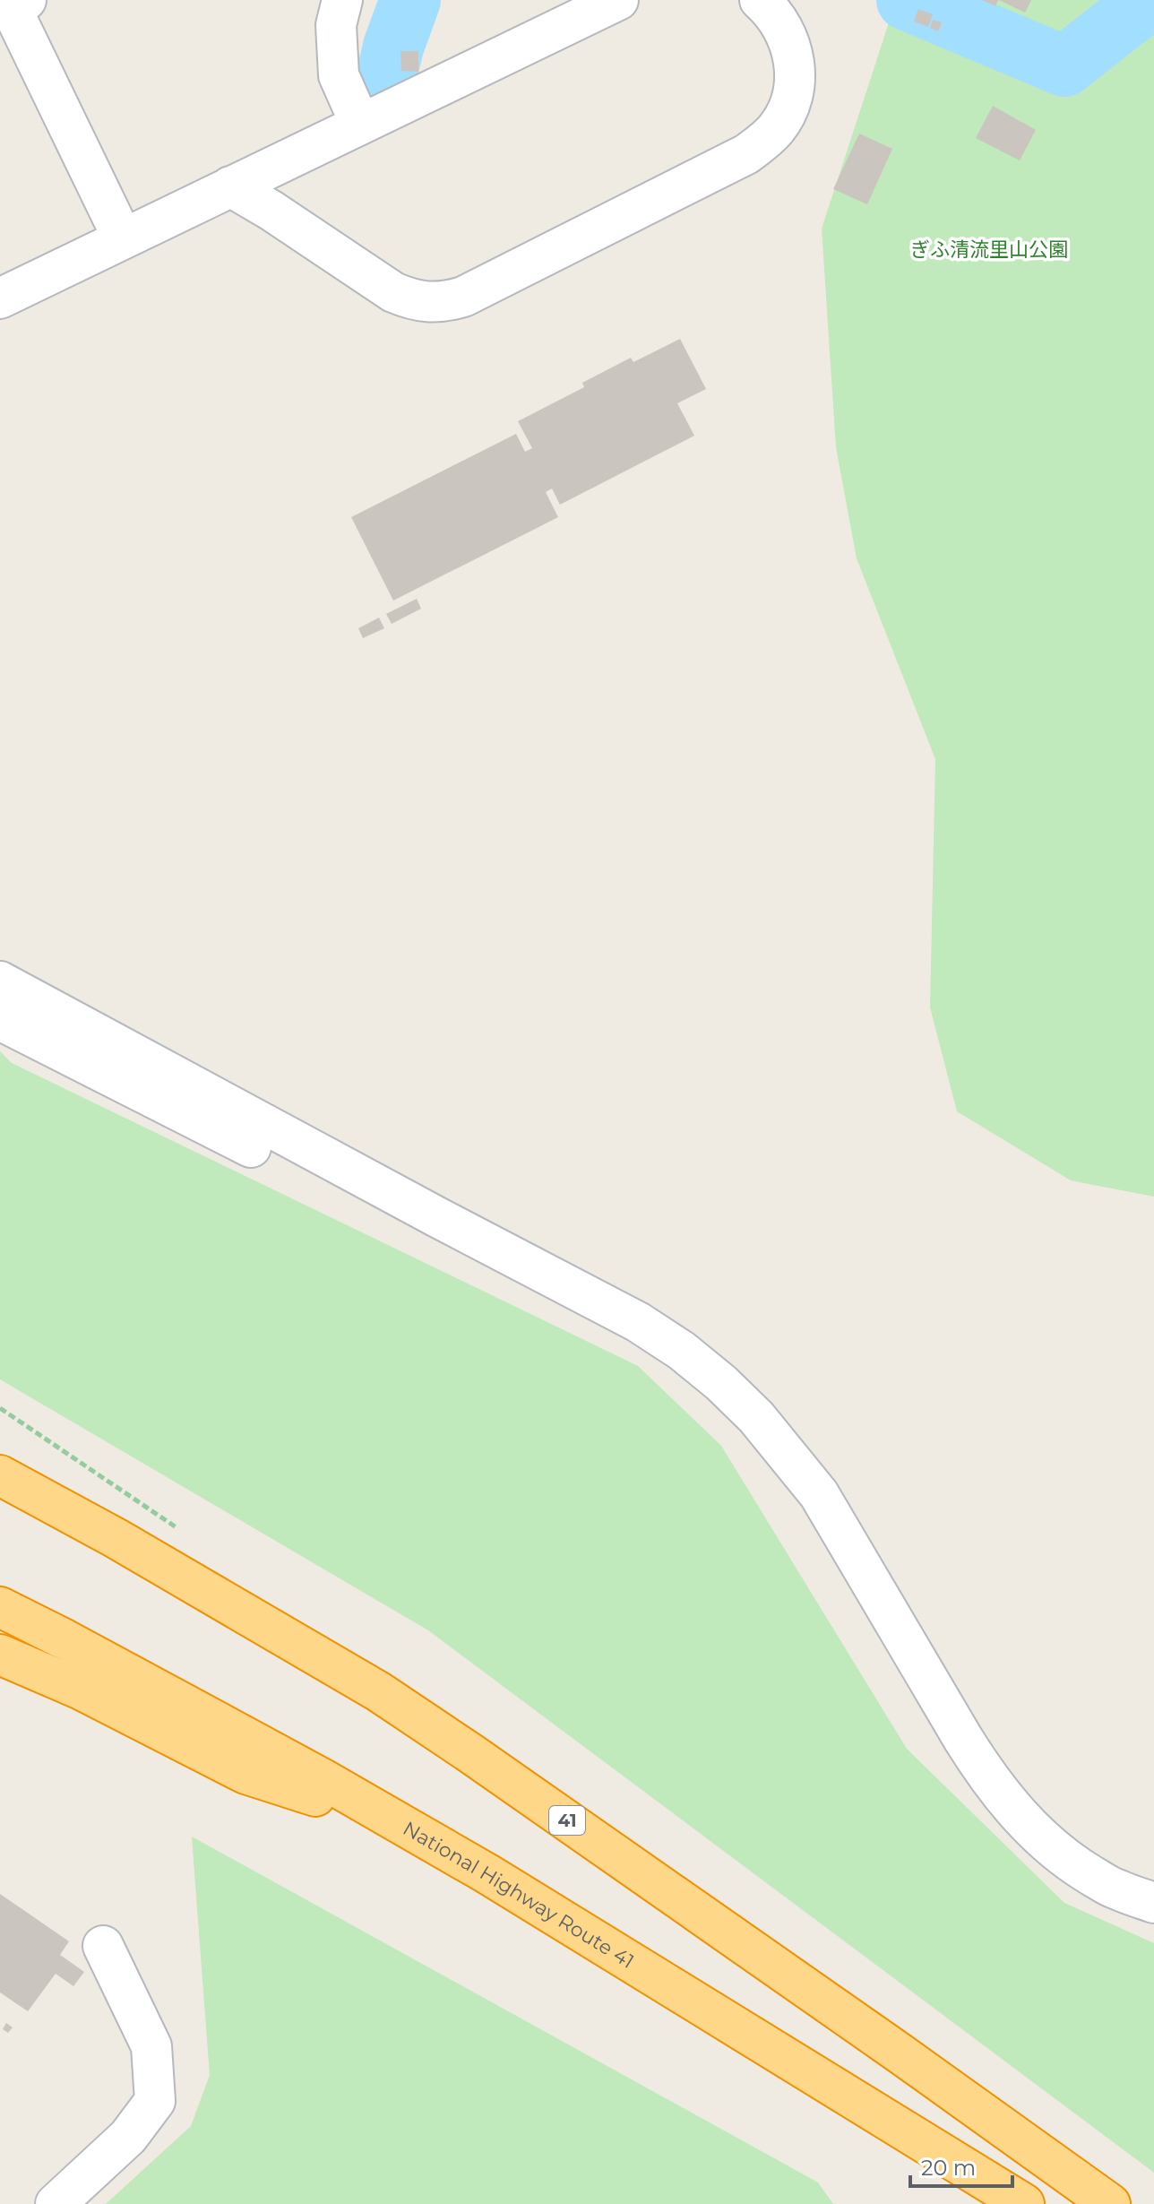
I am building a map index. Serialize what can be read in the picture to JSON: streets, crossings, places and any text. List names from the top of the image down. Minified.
{"streets":{"highway":["41","National Highway Route 41"]},"parks":["ぎふ清流里山公園"],"scale_bar":"20 m"}
